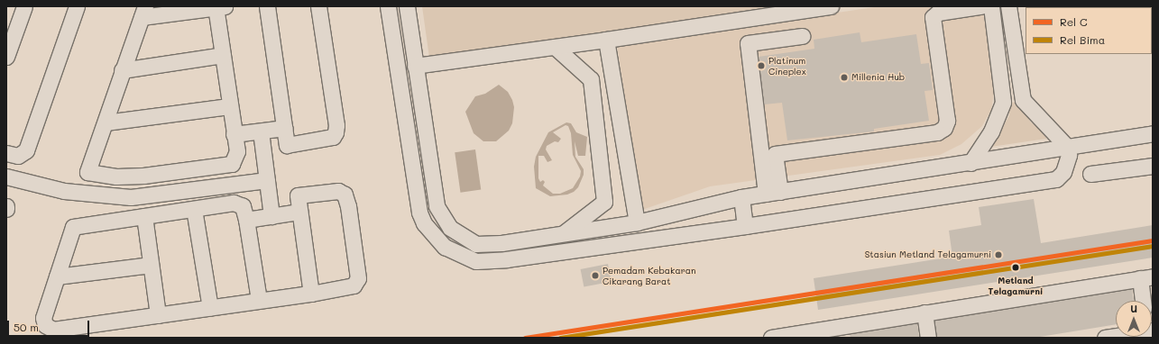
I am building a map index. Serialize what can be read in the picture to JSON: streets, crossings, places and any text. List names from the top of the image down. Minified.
{"places":["Platinum Cineplex","Millenia Hub","Stasiun Metland Telagamurni","Metland Telagamurni","Pemadam Kebakaran Cikarang Barat"],"lines":["rail line C","rail line Bima"],"legend":["Rel C","Rel Bima"],"scale_bar":"50 m","north":"top"}
